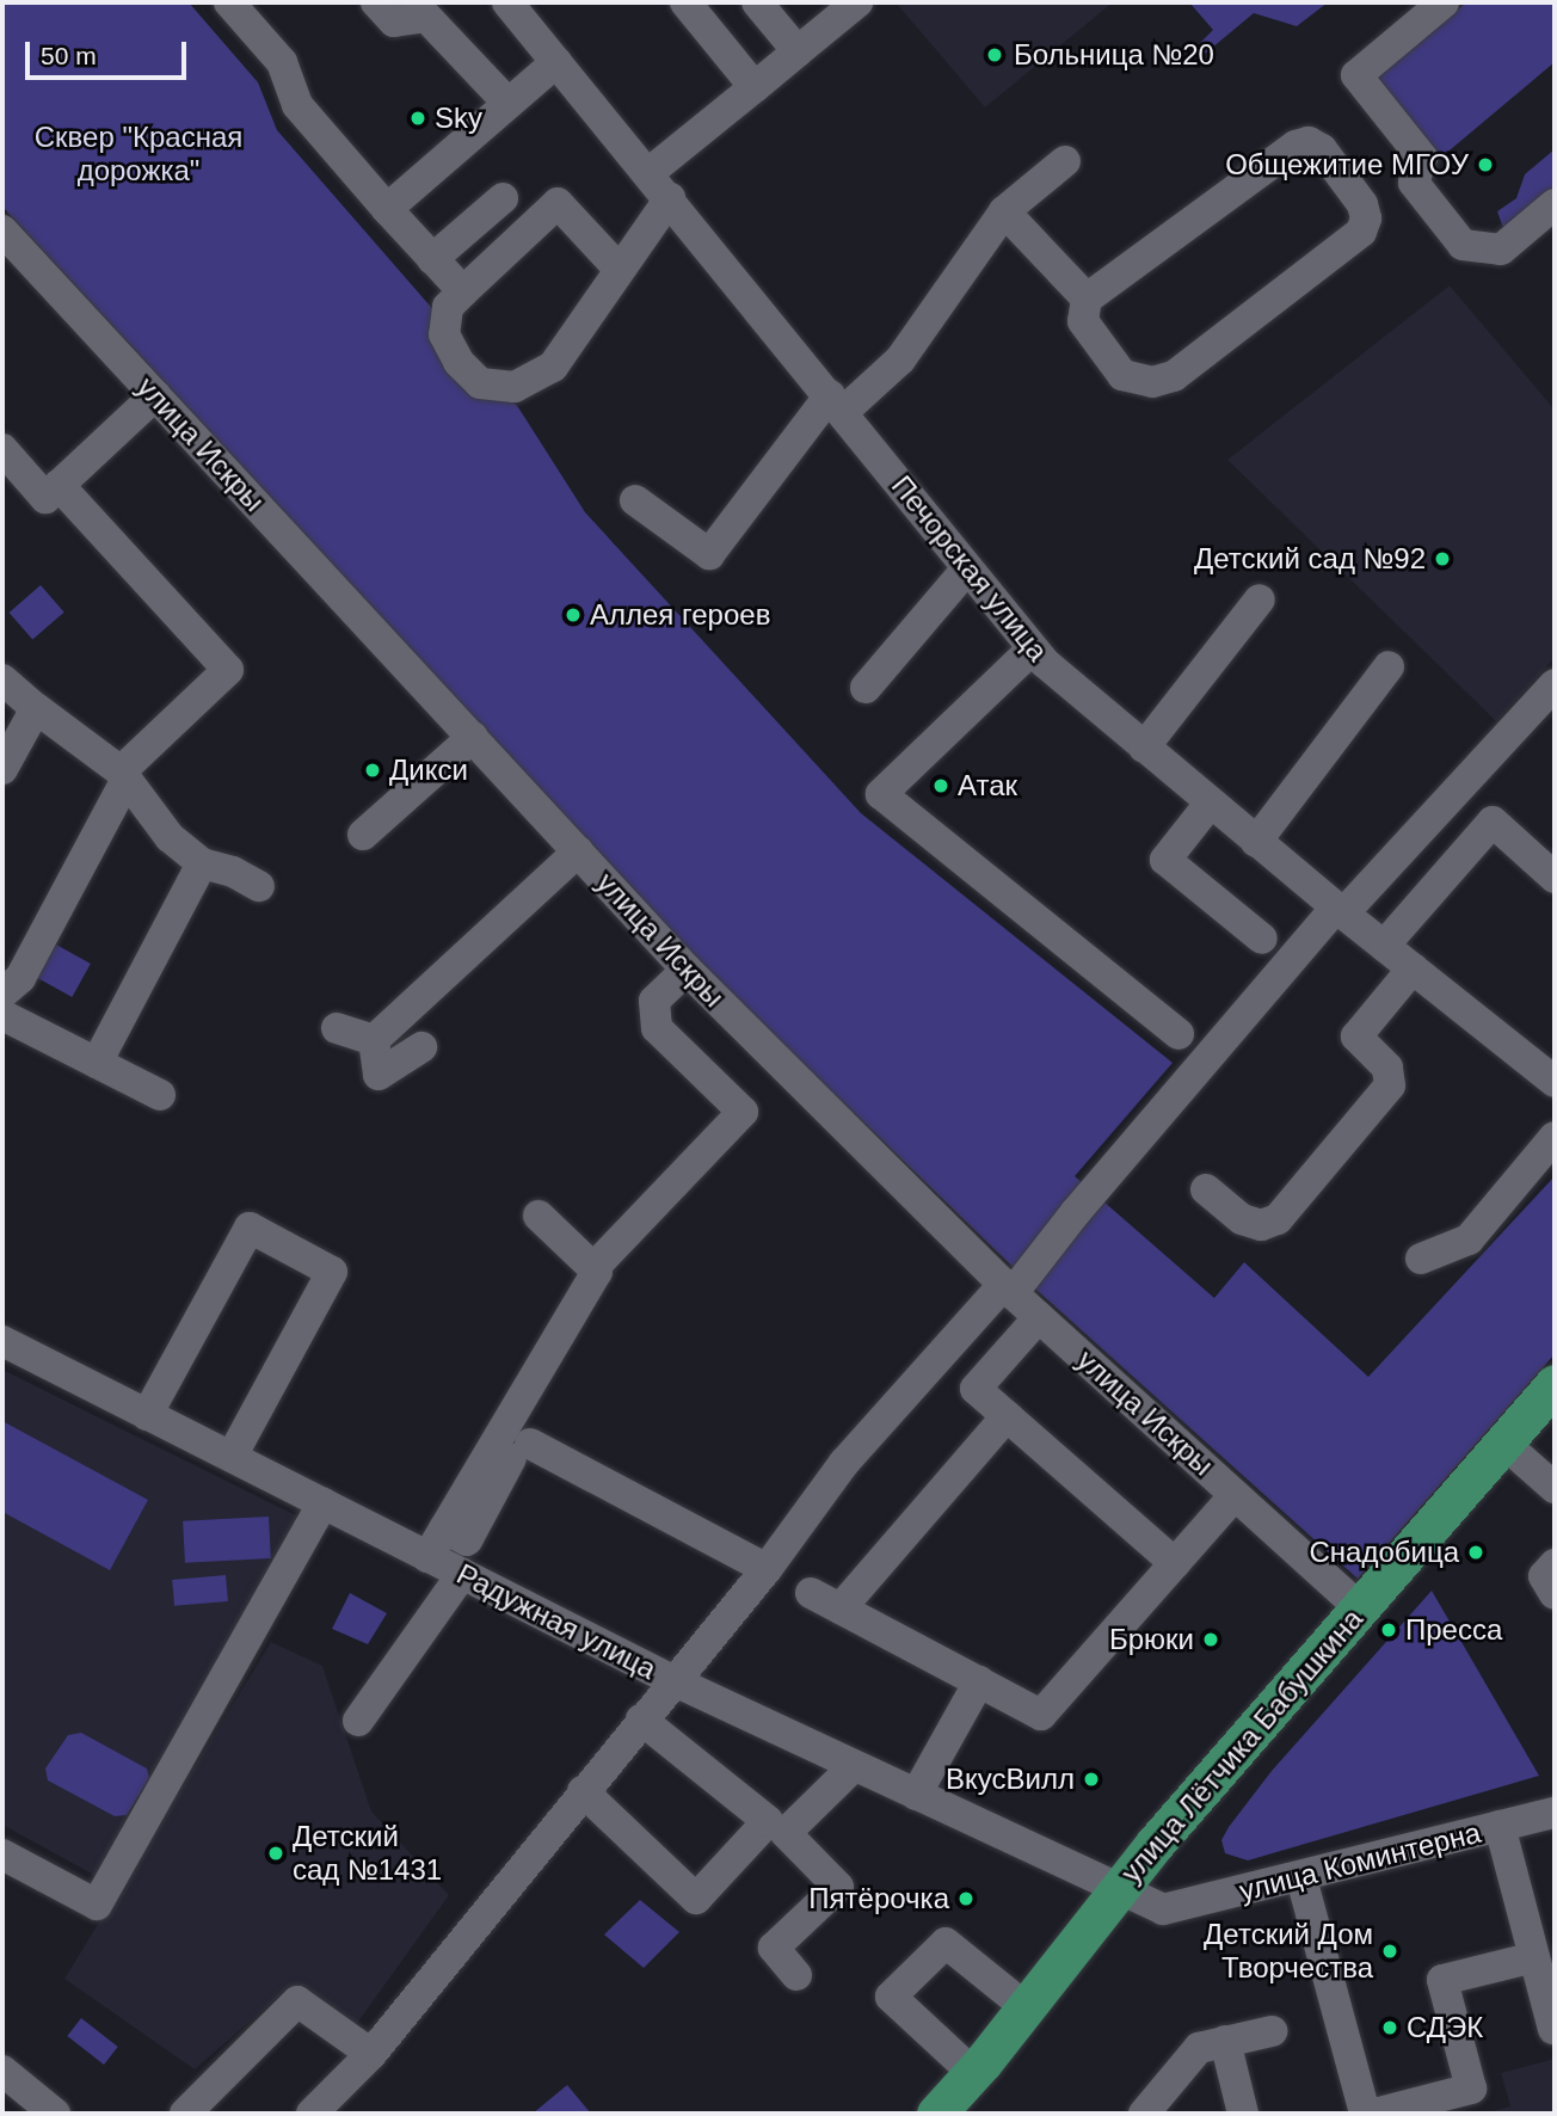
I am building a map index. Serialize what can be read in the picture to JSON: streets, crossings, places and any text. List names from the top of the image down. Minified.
{"streets":{"main road":["улица Лётчика Бабушкина"],"street":["улица Искры","Печорская улица","Радужная улица","улица Коминтерна"]},"crossings":[["улица Искры","улица Лётчика Бабушкина"],["Радужная улица","улица Лётчика Бабушкина"],["Радужная улица","улица Коминтерна"],["улица Лётчика Бабушкина","улица Коминтерна"]],"parks":["Сквер \"Красная дорожка\""],"places":["Больница №20","Sky","Общежитие МГОУ","Детский сад №92","Аллея героев","Дикси","Атак","Снадобица","Пресса","Брюки","ВкусВилл","Детский сад №1431","Пятёрочка","Детский Дом Творчества","СДЭК"],"scale_bar":"50 m"}
